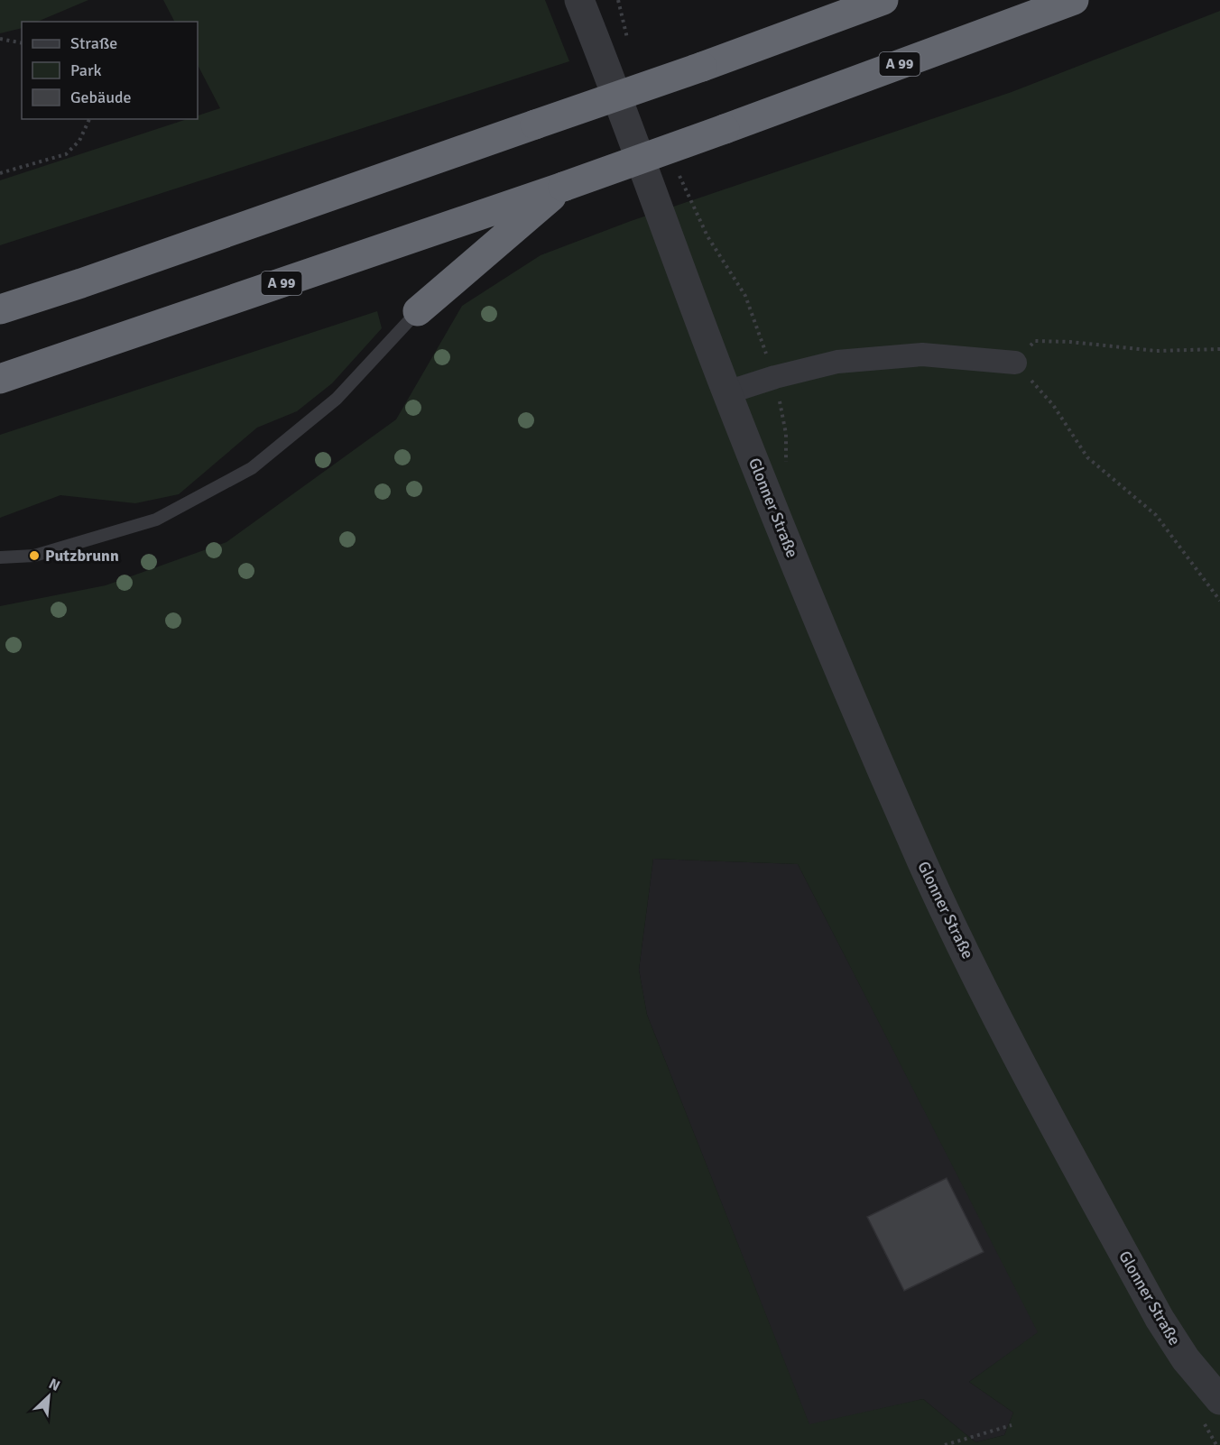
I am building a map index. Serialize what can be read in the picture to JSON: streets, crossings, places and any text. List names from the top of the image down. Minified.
{"streets":{"highway":["A 99"],"street":["Glonner Straße"]},"places":["Putzbrunn"],"legend":["Straße","Park","Gebäude"],"north":"top right"}
